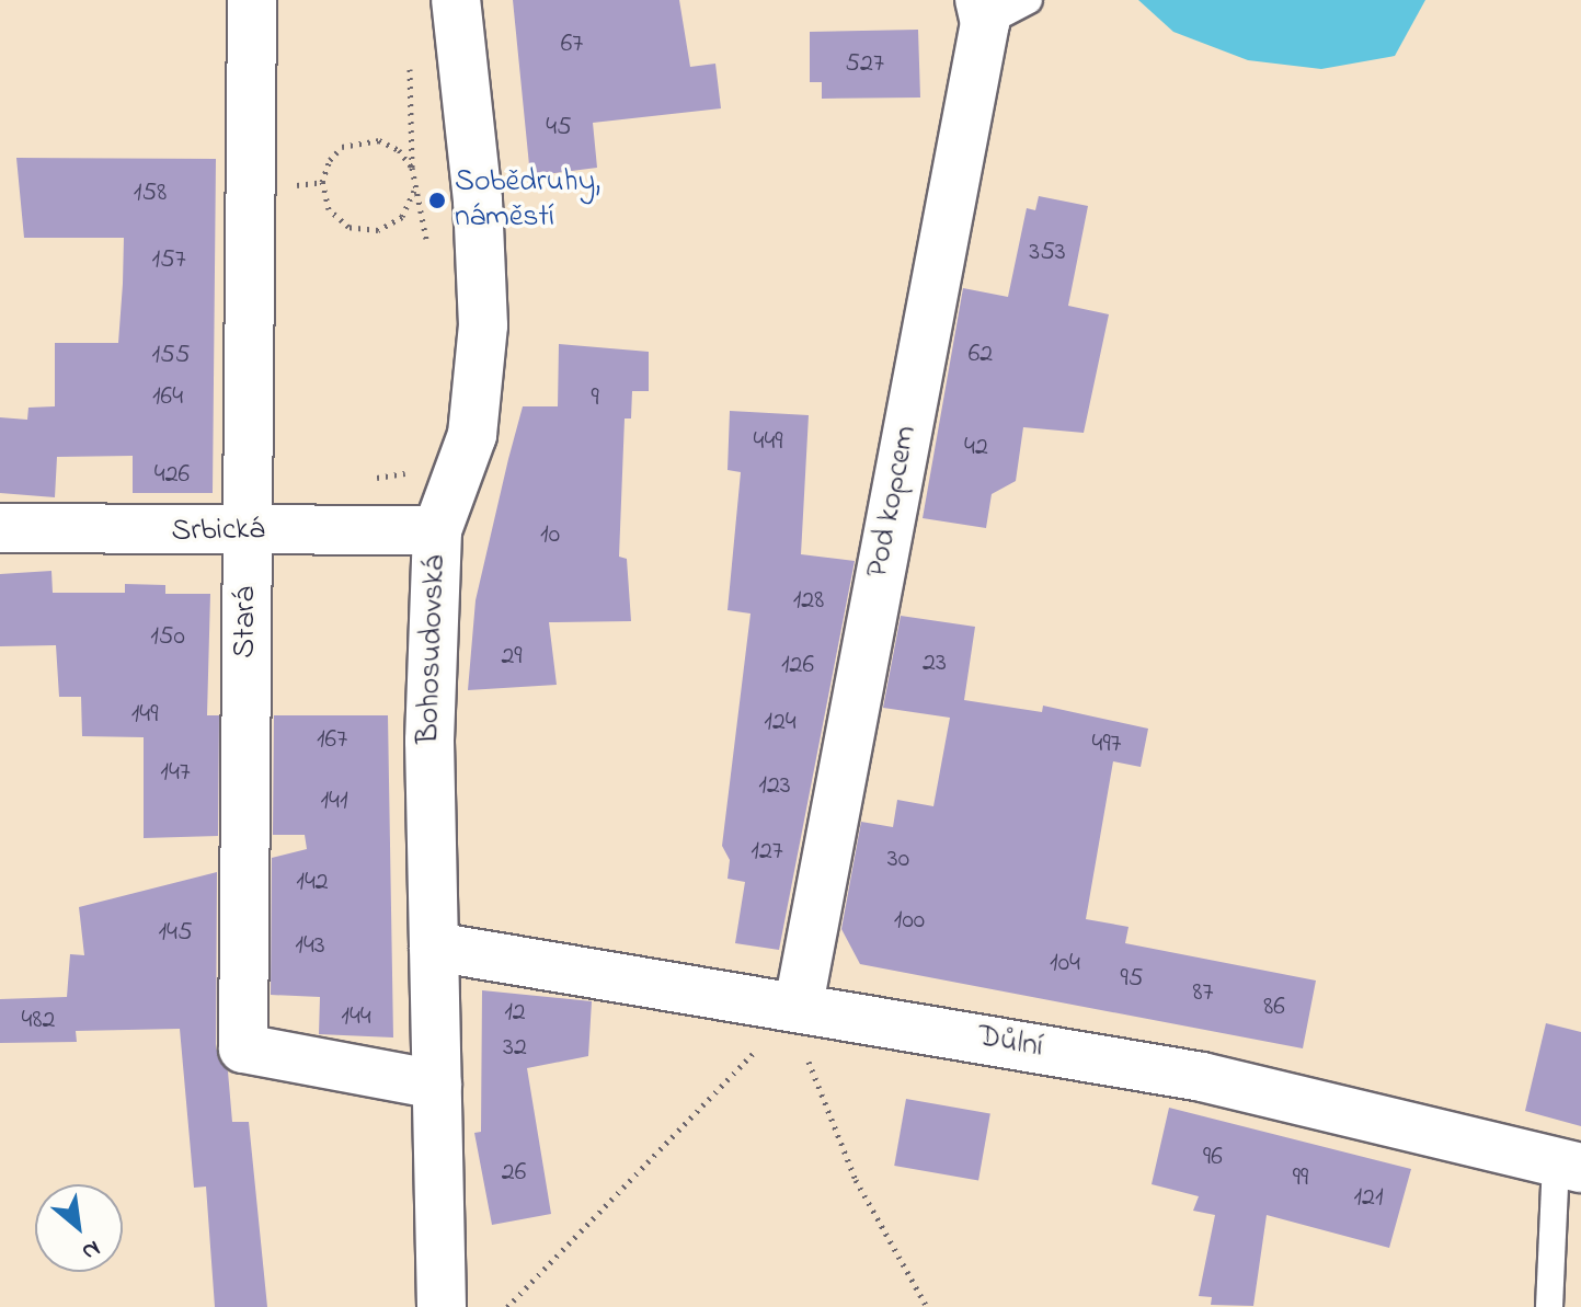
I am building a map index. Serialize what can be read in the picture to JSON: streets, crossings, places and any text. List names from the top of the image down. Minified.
{"streets":{"street":["Pod kopcem","Srbická","Stará","Bohosudovská","Důlní"]},"crossings":[["Pod kopcem","Důlní"],["Srbická","Stará"],["Srbická","Bohosudovská"],["Stará","Bohosudovská"],["Bohosudovská","Důlní"]],"places":["Sobědruhy, náměstí"],"house_numbers":["67","527","45","158","353","157","62","155","164","9","449","42","426","10","128","150","29","23","126","149","124","167","497","147","123","141","127","30","142","100","145","143","104","95","87","86","12","144","482","32","96","26","99","121"],"north":"bottom right"}
